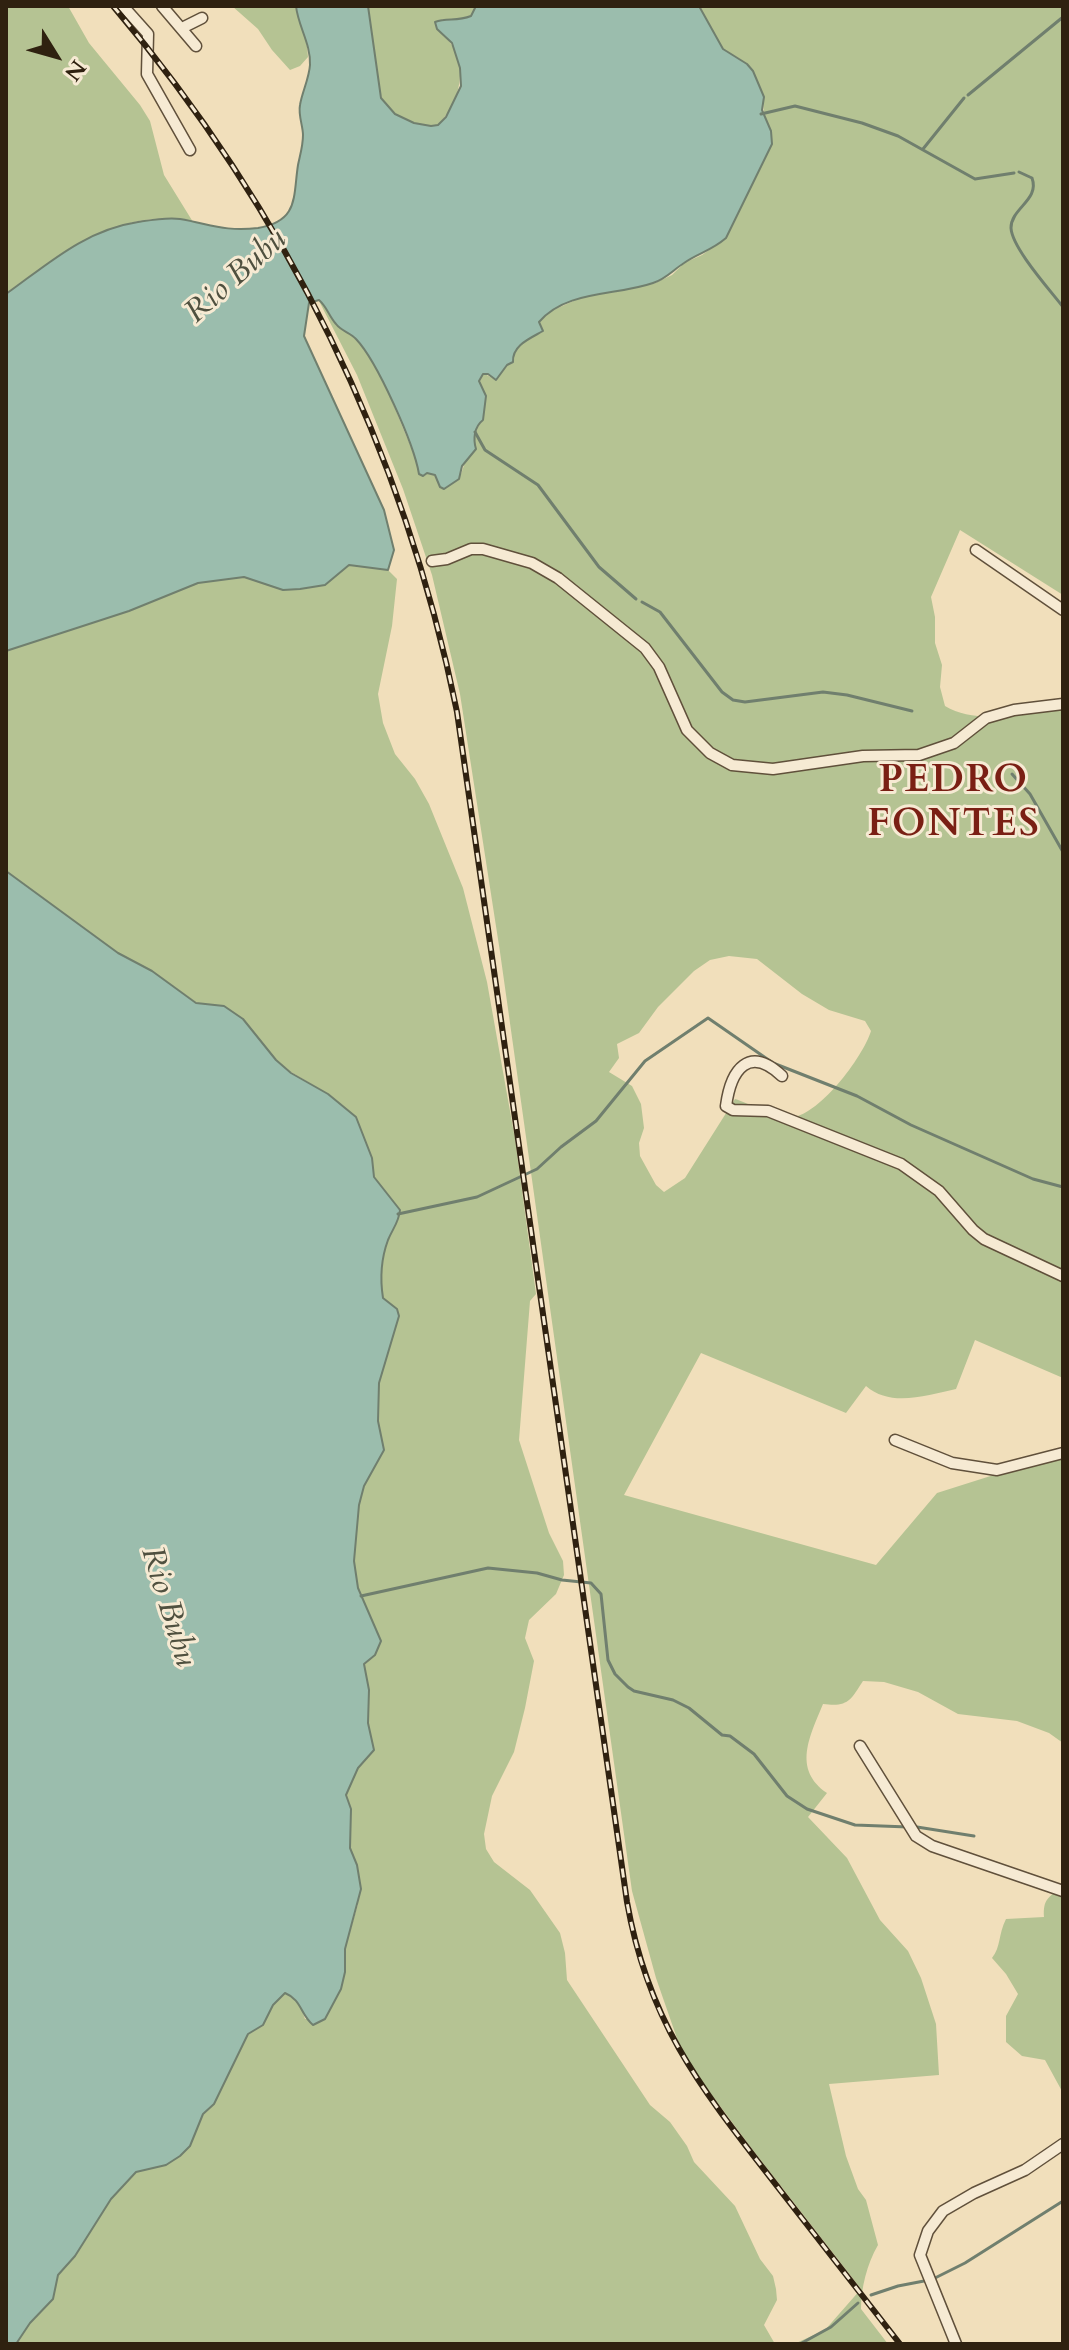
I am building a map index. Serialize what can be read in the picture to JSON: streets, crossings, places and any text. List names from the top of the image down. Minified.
{"districts":["PEDRO FONTES"],"water":["Rio Bubu"],"north":"bottom right"}
